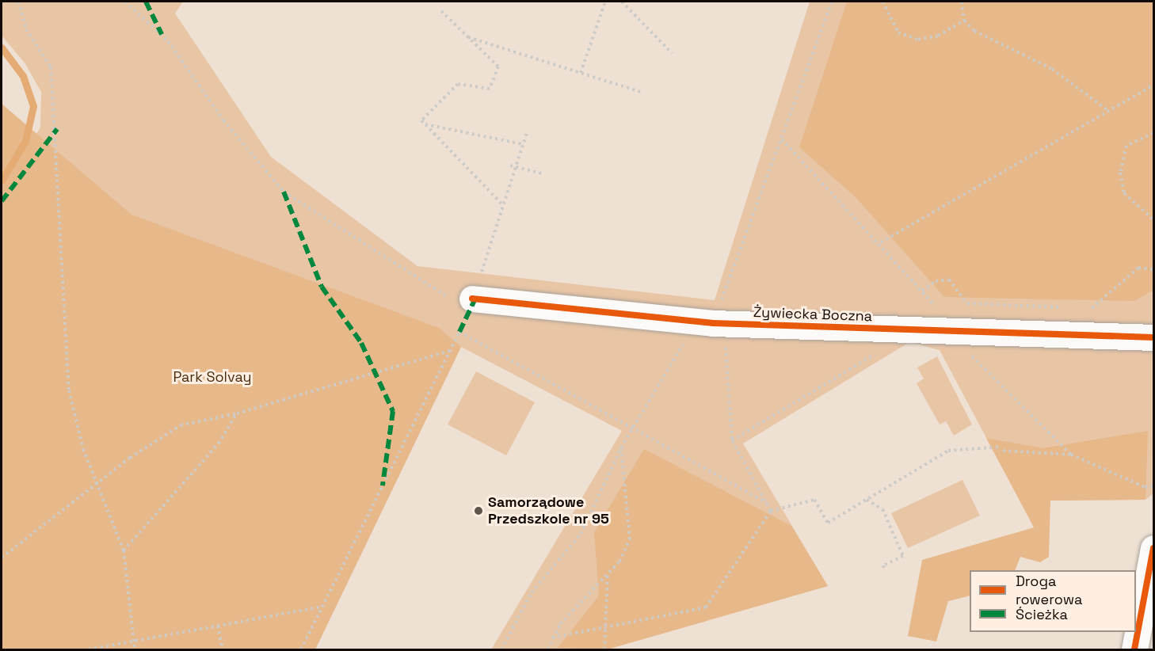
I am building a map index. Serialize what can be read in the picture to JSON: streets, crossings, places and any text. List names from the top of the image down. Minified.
{"streets":{"street":["Żywiecka Boczna"]},"parks":["Park Solvay"],"places":["Samorządowe Przedszkole nr 95"],"legend":["Droga rowerowa","Ścieżka"]}
